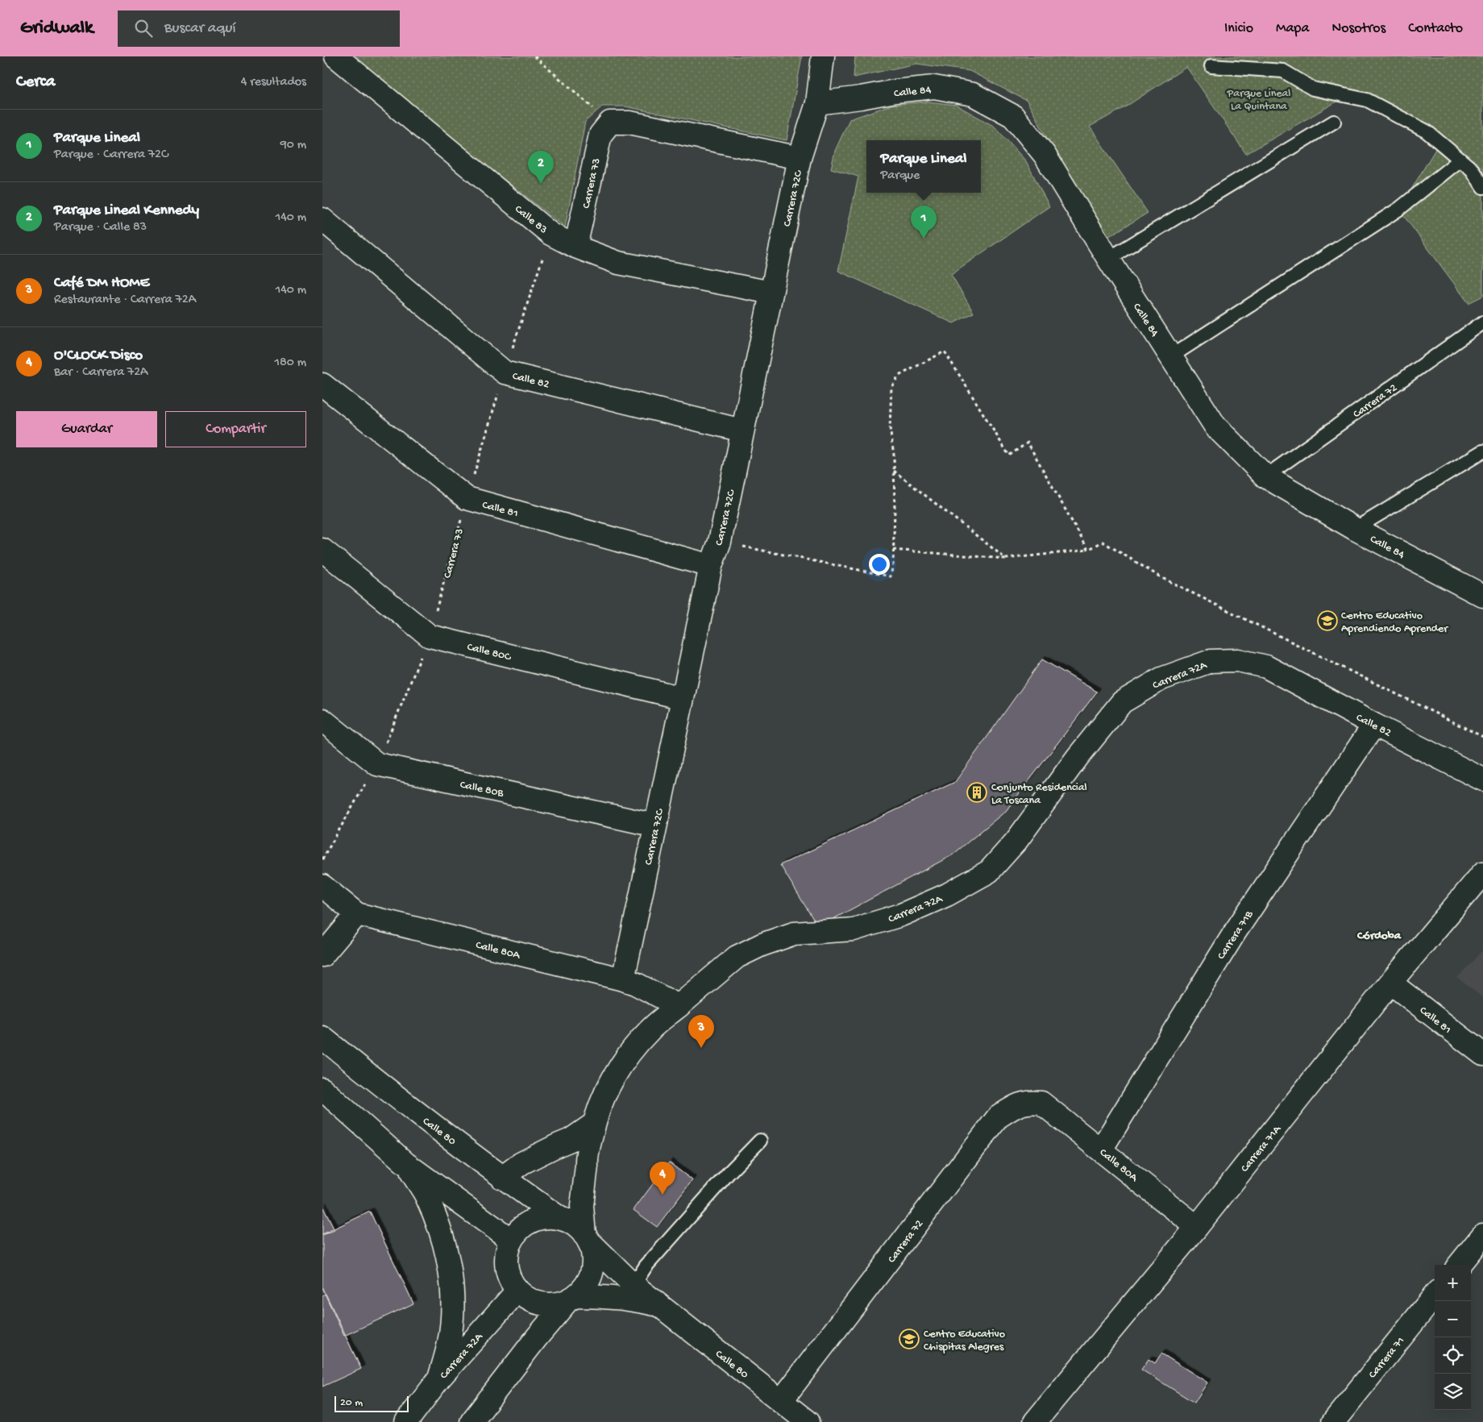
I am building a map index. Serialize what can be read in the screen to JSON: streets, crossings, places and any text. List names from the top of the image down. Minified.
{"streets":{"street":["Calle 84","Carrera 73","Carrera 72C","Calle 83","Calle 82","Carrera 72","Calle 81","Calle 80C","Carrera 72A","Calle 80B","Carrera 71B","Calle 80A","Calle 80","Carrera 71A","Carrera 71"]},"crossings":[["Calle 84","Carrera 72C"],["Calle 84","Carrera 72"],["Carrera 73","Calle 83"],["Carrera 73","Calle 82"],["Carrera 73","Calle 81"],["Carrera 73","Calle 80C"],["Carrera 73","Calle 80B"],["Carrera 72C","Calle 83"],["Carrera 72C","Calle 82"],["Carrera 72C","Calle 81"],["Carrera 72C","Calle 80C"],["Carrera 72C","Calle 80B"],["Carrera 72C","Calle 80A"],["Calle 82","Carrera 72A"],["Calle 82","Carrera 71B"],["Carrera 72","Calle 80A"],["Carrera 72","Calle 80"],["Calle 81","Carrera 71A"],["Carrera 72A","Calle 80A"],["Carrera 72A","Calle 80"],["Carrera 71B","Calle 80A"],["Calle 80A","Carrera 71A"]],"districts":["Córdoba"],"parks":["Parque Lineal La Quintana"],"places":{"school or university":["Centro Educativo Aprendiendo Aprender","Centro Educativo Chispitas Alegres"],"building":["Conjunto Residencial La Toscana"]},"scale_bar":"20 m","page":{"header":"Gridwalk","search":"Buscar aquí","nav":["Inicio","Mapa","Nosotros","Contacto"],"heading":["Cerca","4 resultados"],"list":[{"mark":"1","name":"Parque Lineal","note":"Parque · Carrera 72C","value":"90 m"},{"mark":"2","name":"Parque Lineal Kennedy","note":"Parque · Calle 83","value":"140 m"},{"mark":"3","name":"Café DM HOME","note":"Restaurante · Carrera 72A","value":"140 m"},{"mark":"4","name":"O'CLOCK Disco","note":"Bar · Carrera 72A","value":"180 m"}],"popup":["Parque Lineal","Parque"],"pins":["2","1","3","4"],"buttons":["Guardar","Compartir"],"map_buttons":["+","−"],"scale":"20 m"}}
